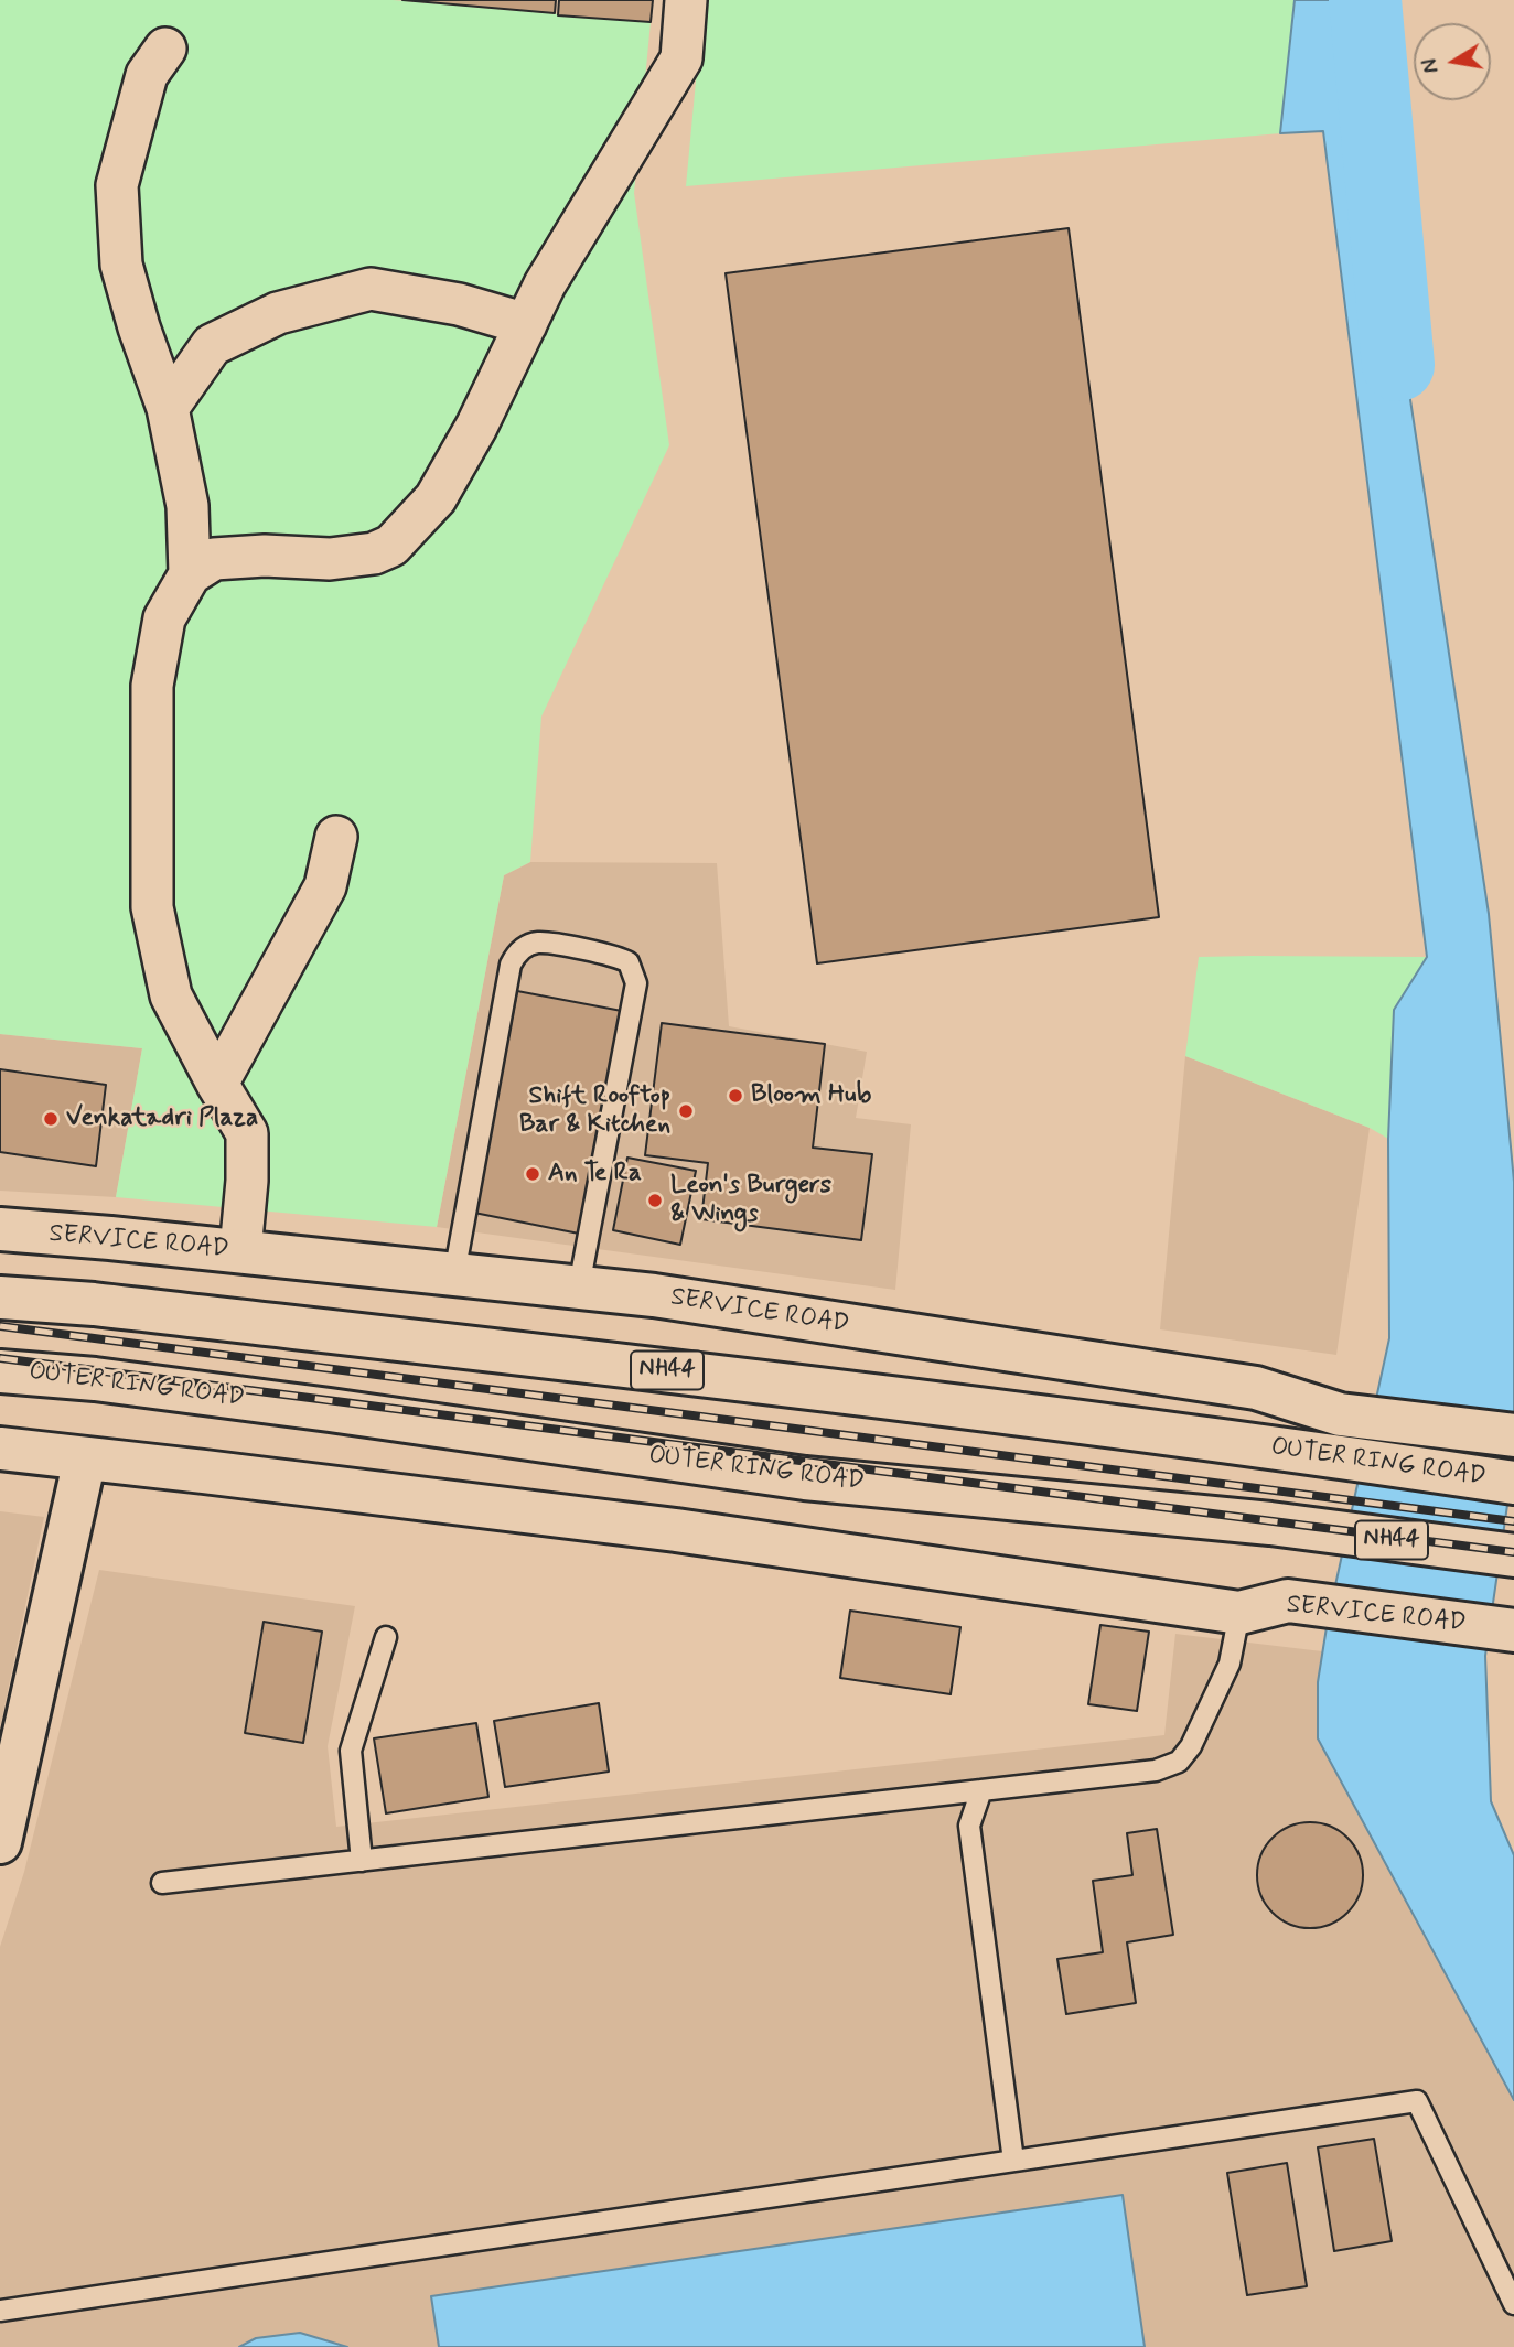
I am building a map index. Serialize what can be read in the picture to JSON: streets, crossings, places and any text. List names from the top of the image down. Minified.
{"streets":{"main road":["SERVICE ROAD","NH44","OUTER RING ROAD"]},"places":["Bloom Hub","Shift Rooftop Bar & Kitchen","Venkatadri Plaza","An Te Ra","Leon's Burgers & Wings"],"north":"left"}
